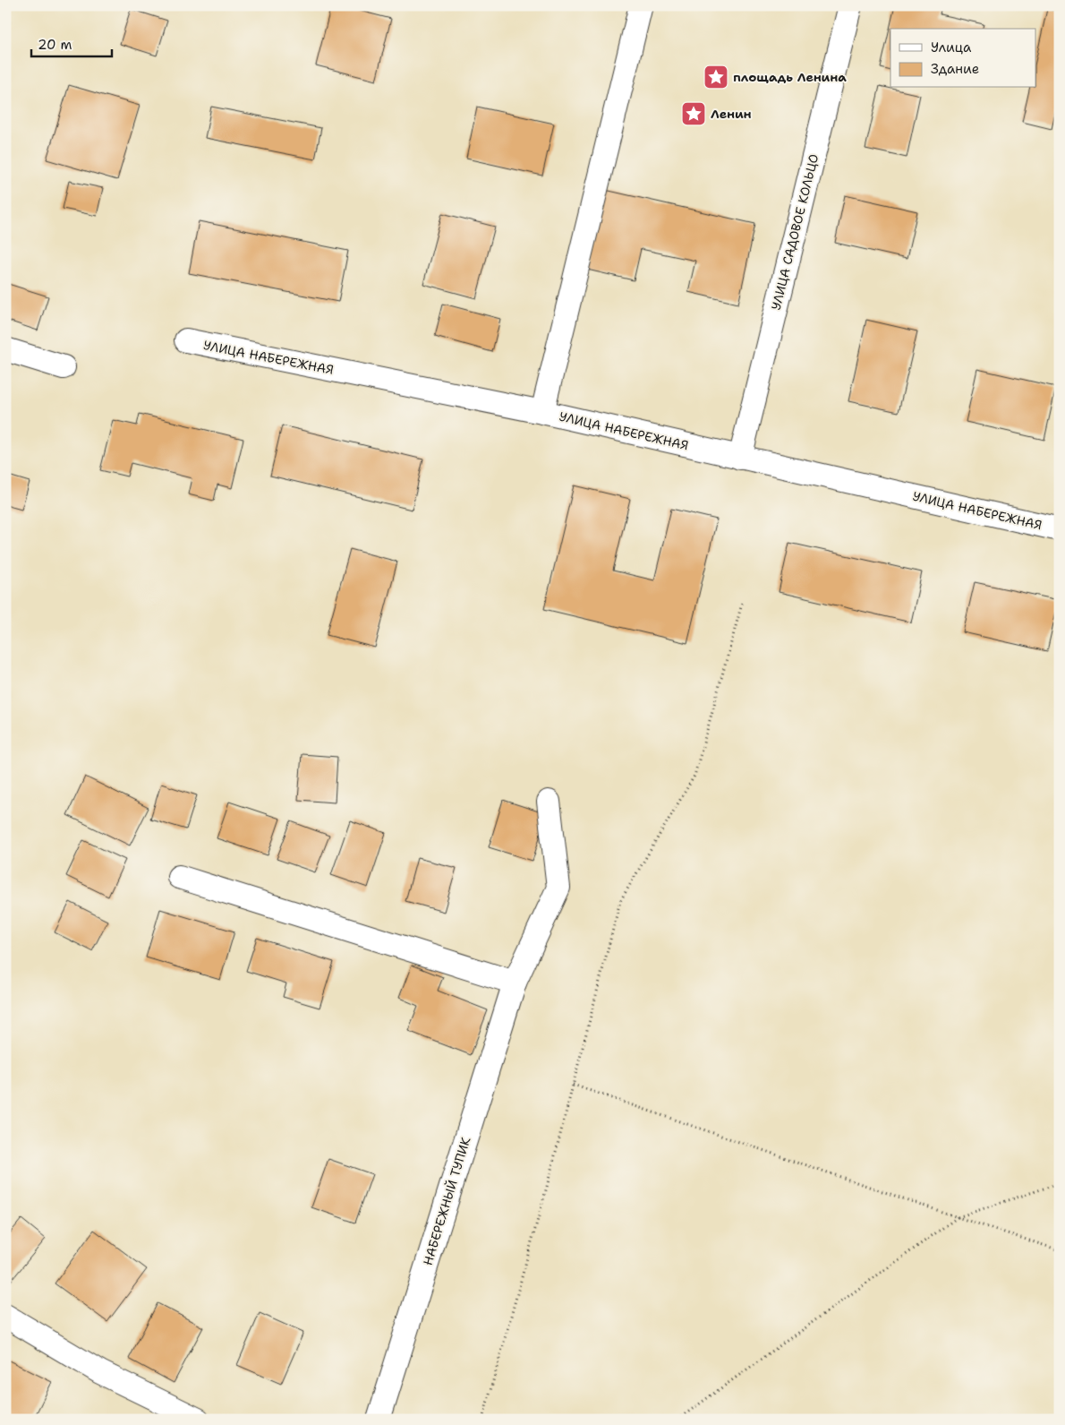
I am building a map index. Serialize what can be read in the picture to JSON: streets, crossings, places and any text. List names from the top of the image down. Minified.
{"streets":{"street":["УЛИЦА САДОВОЕ КОЛЬЦО","УЛИЦА НАБЕРЕЖНАЯ","НАБЕРЕЖНЫЙ ТУПИК"]},"crossings":[["УЛИЦА САДОВОЕ КОЛЬЦО","УЛИЦА НАБЕРЕЖНАЯ"]],"places":{"place":["площадь Ленина","Ленин"]},"legend":["Улица","Здание"],"scale_bar":"20 m"}
